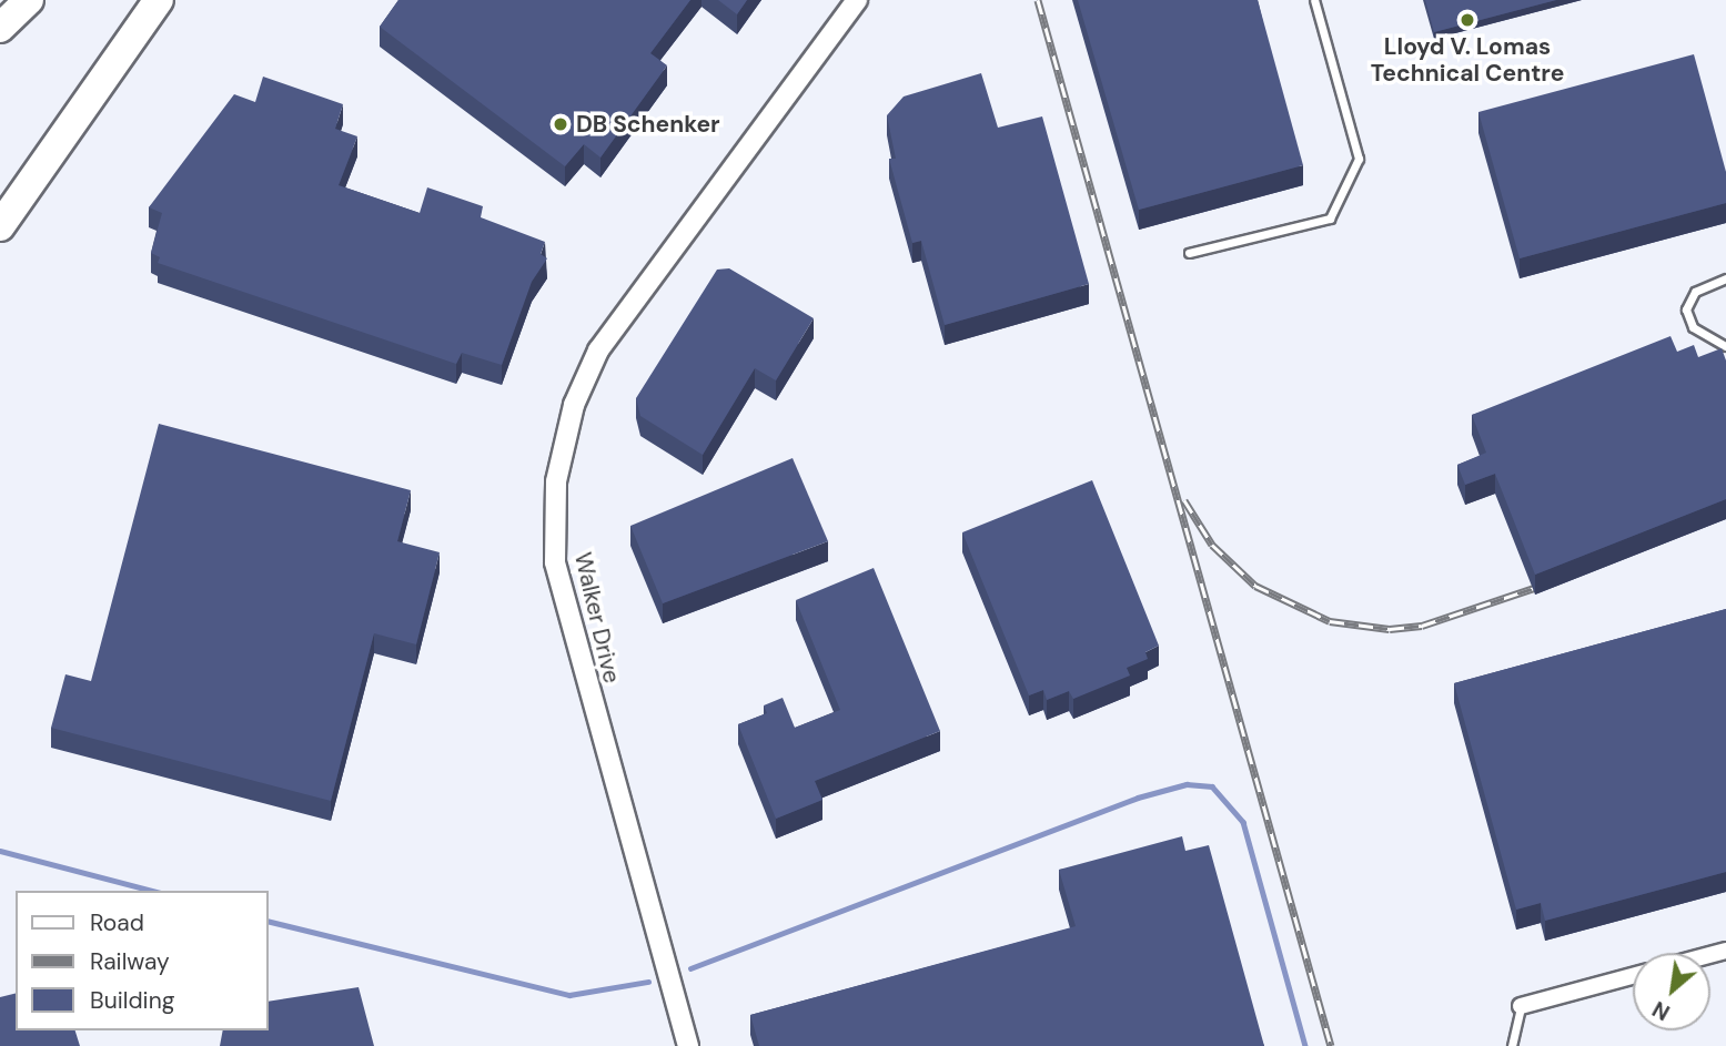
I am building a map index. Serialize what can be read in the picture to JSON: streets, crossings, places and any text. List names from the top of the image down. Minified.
{"streets":{"street":["Walker Drive"]},"places":["Lloyd V. Lomas Technical Centre","DB Schenker"],"legend":["Road","Railway","Building"],"north":"bottom left"}
